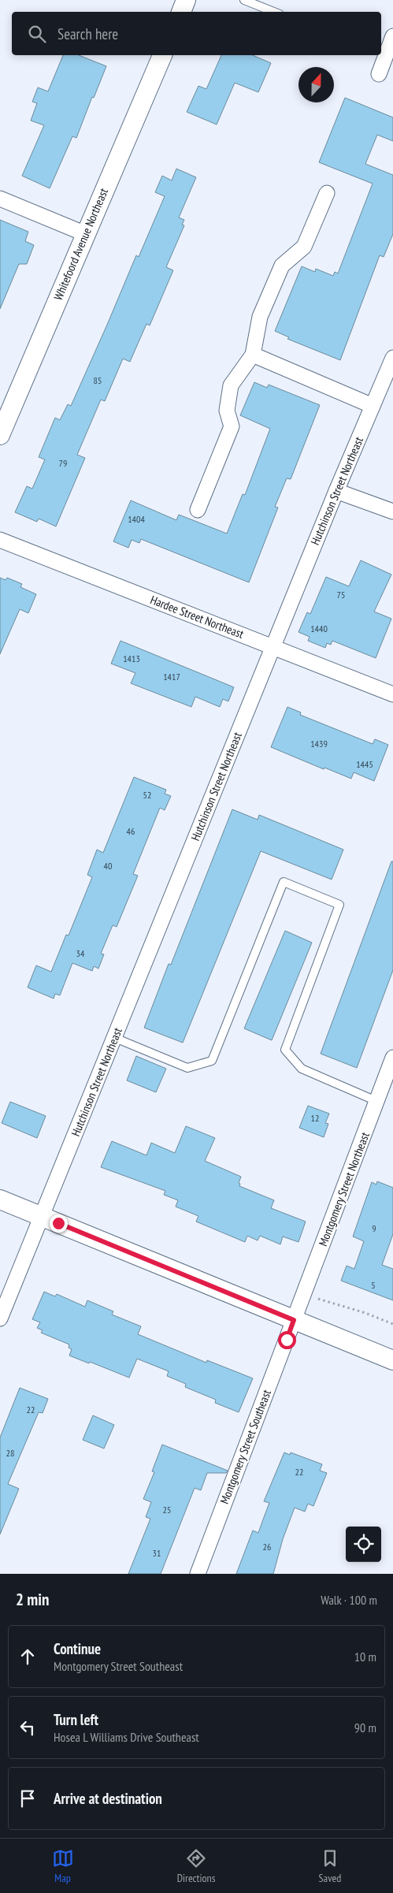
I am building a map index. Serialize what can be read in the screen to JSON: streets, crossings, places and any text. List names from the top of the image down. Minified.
{"streets":{"street":["Whitefoord Avenue Northeast","Hutchinson Street Northeast","Hardee Street Northeast","Montgomery Street Northeast","Montgomery Street Southeast"]},"crossings":[["Hutchinson Street Northeast","Hardee Street Northeast"],["Montgomery Street Northeast","Montgomery Street Southeast"]],"house_numbers":["85","79","1404","75","1440","1413","1417","1439","1445","52","46","40","34","12","9","5","22","28","22","25","26","31"],"north":"top","page":{"search":"Search here","heading":["2 min","Walk · 100 m"],"list":[["Continue","Montgomery Street Southeast","10 m"],["Turn left","Hosea L Williams Drive Southeast","90 m"],"Arrive at destination"],"nav":["Map","Directions","Saved"]}}
